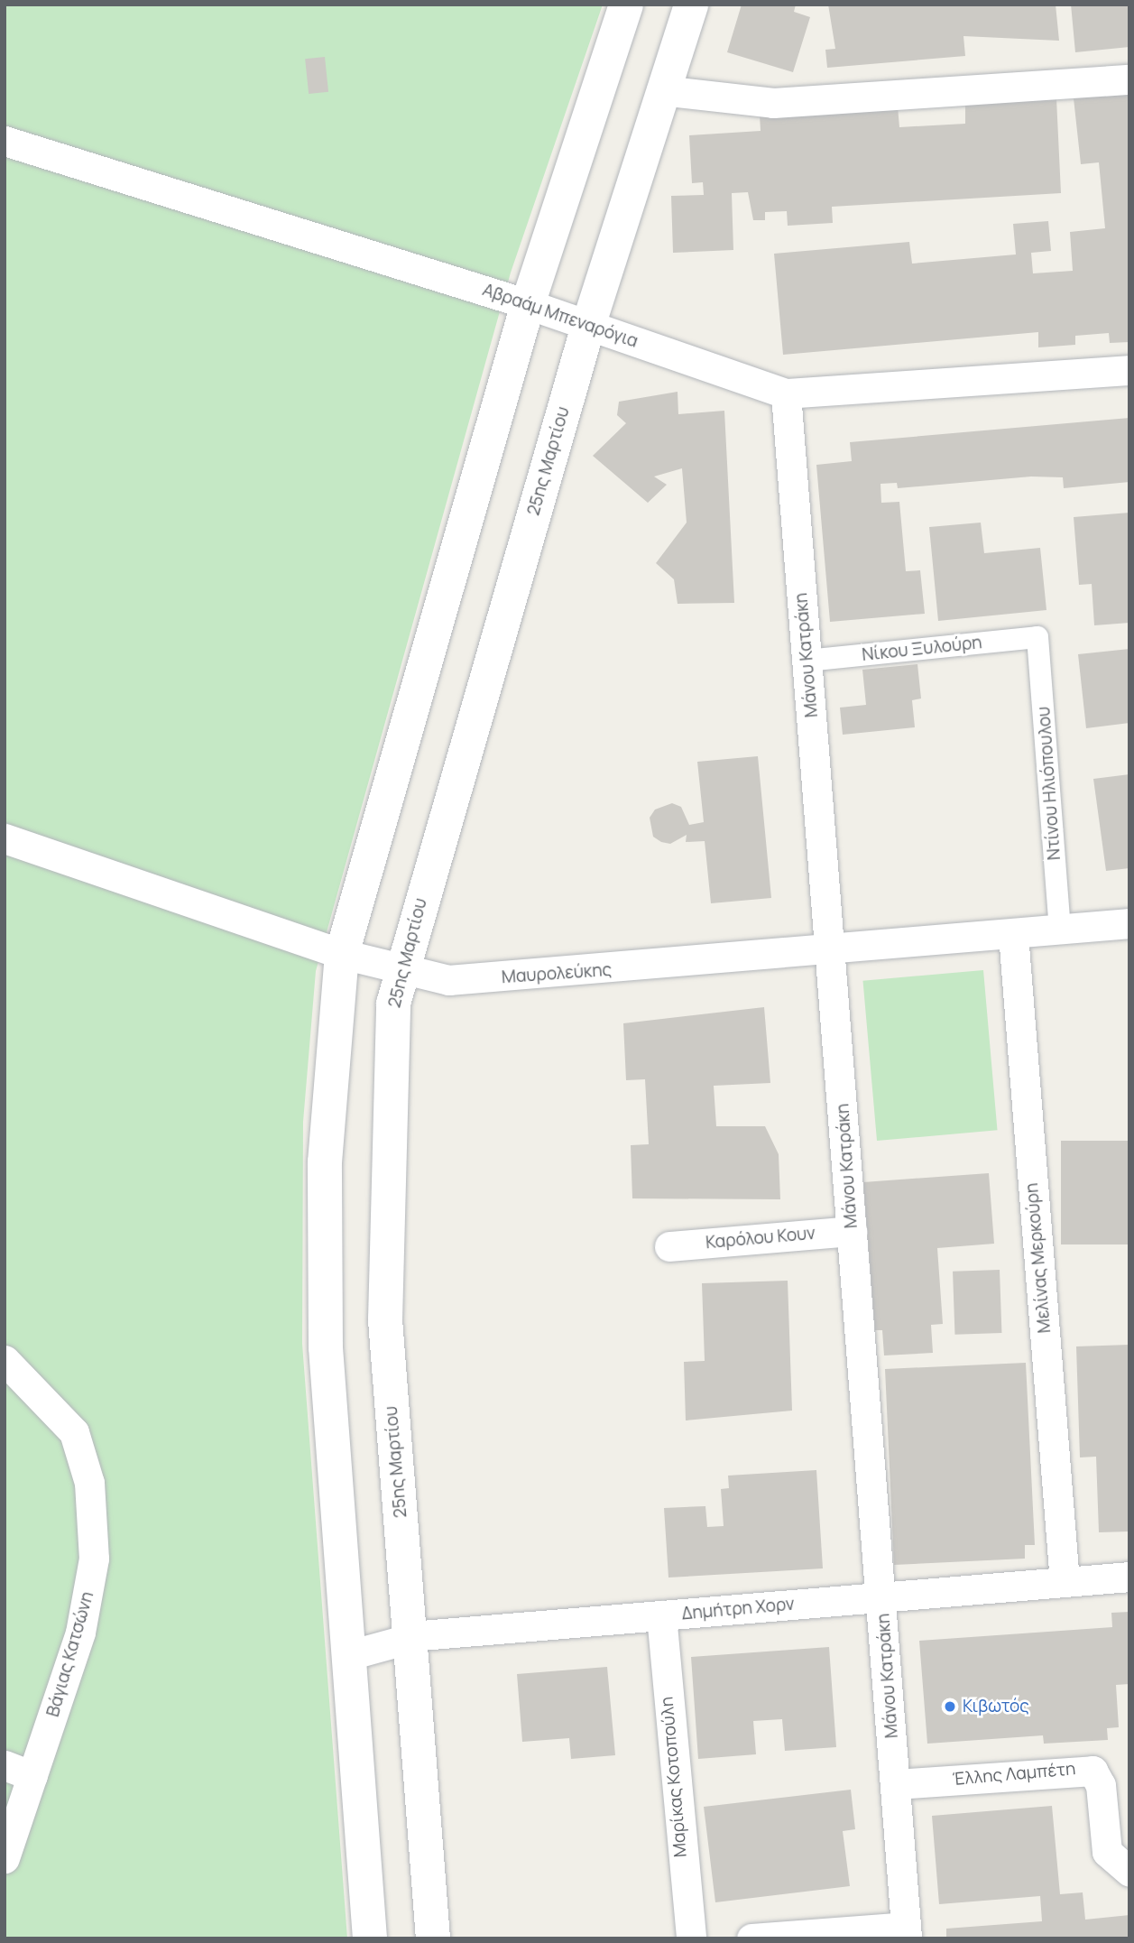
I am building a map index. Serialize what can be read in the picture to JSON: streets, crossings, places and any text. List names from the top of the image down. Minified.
{"streets":{"street":["Αβραάμ Μπεναρόγια","25ης Μαρτίου","Νίκου Ξυλούρη","Μάνου Κατράκη","Ντίνου Ηλιόπουλου","Μαυρολεύκης","Καρόλου Κουν","Μελίνας Μερκούρη","Δημήτρη Χορν","Βάγιας Κατσώνη","Έλλης Λαμπέτη","Μαρίκας Κοτοπούλη"]},"crossings":[["Αβραάμ Μπεναρόγια","25ης Μαρτίου"],["Αβραάμ Μπεναρόγια","Μάνου Κατράκη"],["25ης Μαρτίου","Μαυρολεύκης"],["25ης Μαρτίου","Δημήτρη Χορν"],["Νίκου Ξυλούρη","Μάνου Κατράκη"],["Νίκου Ξυλούρη","Ντίνου Ηλιόπουλου"],["Μάνου Κατράκη","Μαυρολεύκης"],["Μάνου Κατράκη","Καρόλου Κουν"],["Μάνου Κατράκη","Δημήτρη Χορν"],["Μάνου Κατράκη","Έλλης Λαμπέτη"],["Ντίνου Ηλιόπουλου","Μαυρολεύκης"],["Μαυρολεύκης","Μελίνας Μερκούρη"],["Μελίνας Μερκούρη","Δημήτρη Χορν"],["Δημήτρη Χορν","Μαρίκας Κοτοπούλη"]],"places":["Κιβωτός"]}
